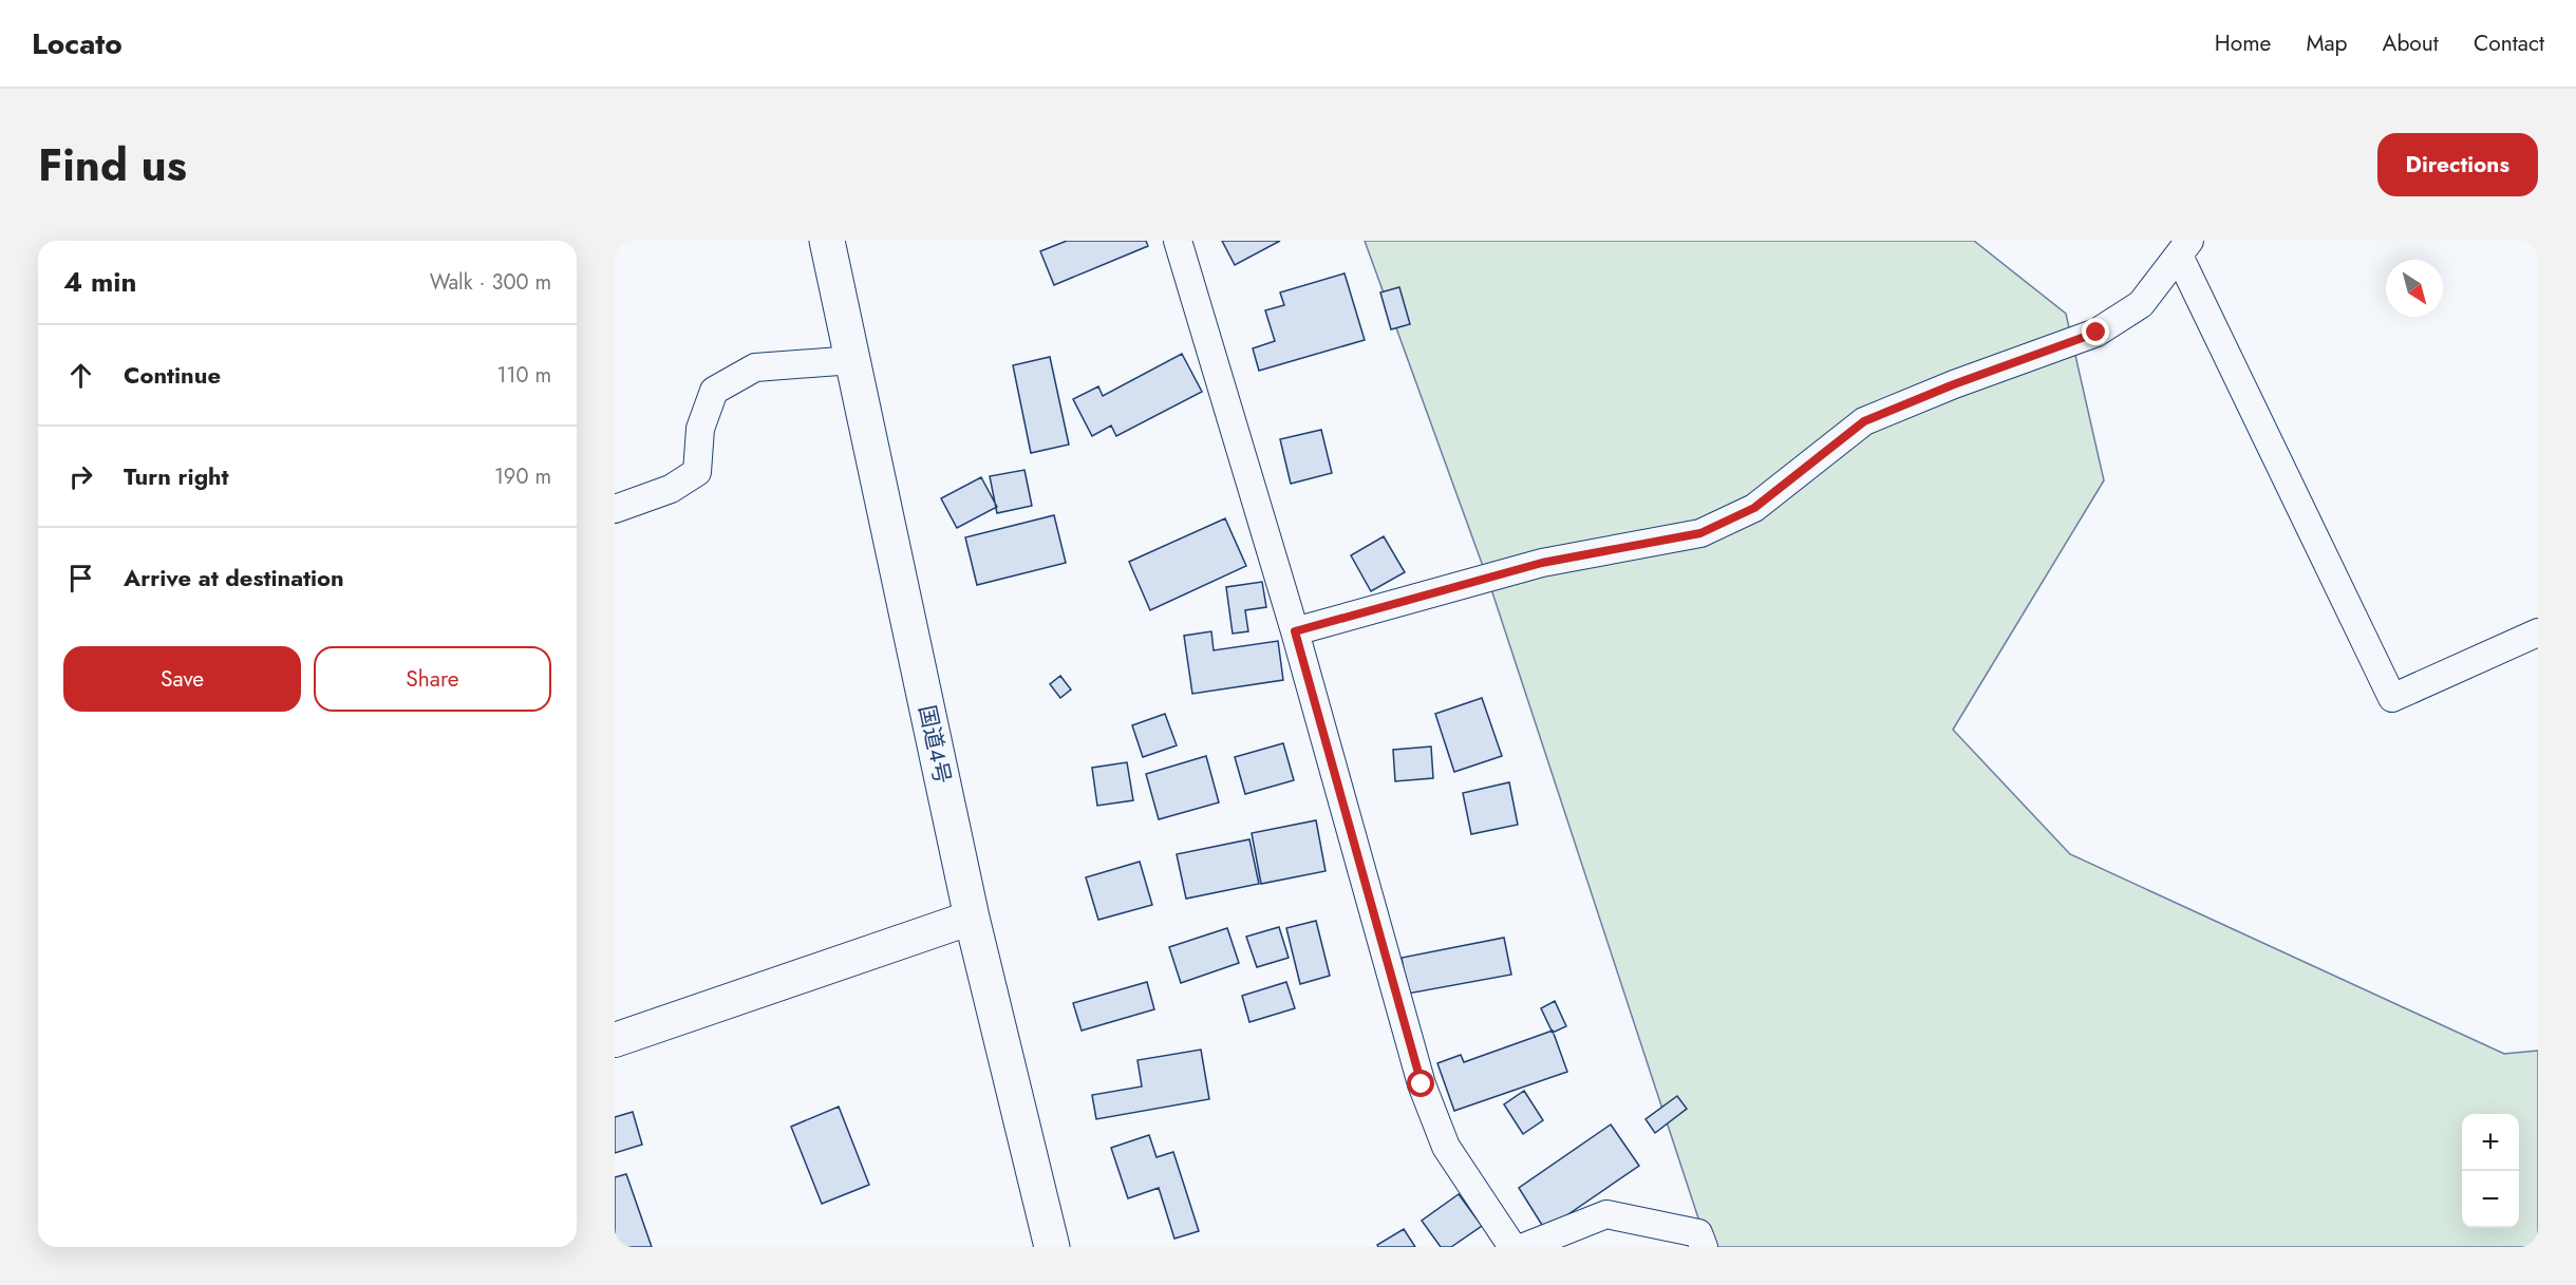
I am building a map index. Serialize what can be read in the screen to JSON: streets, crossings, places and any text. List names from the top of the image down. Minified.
{"streets":{"highway":["国道4号"]},"north":"bottom right","page":{"header":"Locato","nav":["Home","Map","About","Contact"],"title":"Find us","buttons":["Directions",["Save","Share"]],"heading":["4 min","Walk · 300 m"],"list":[["Continue","110 m"],["Turn right","190 m"],"Arrive at destination"],"map_buttons":["+","−"]}}
